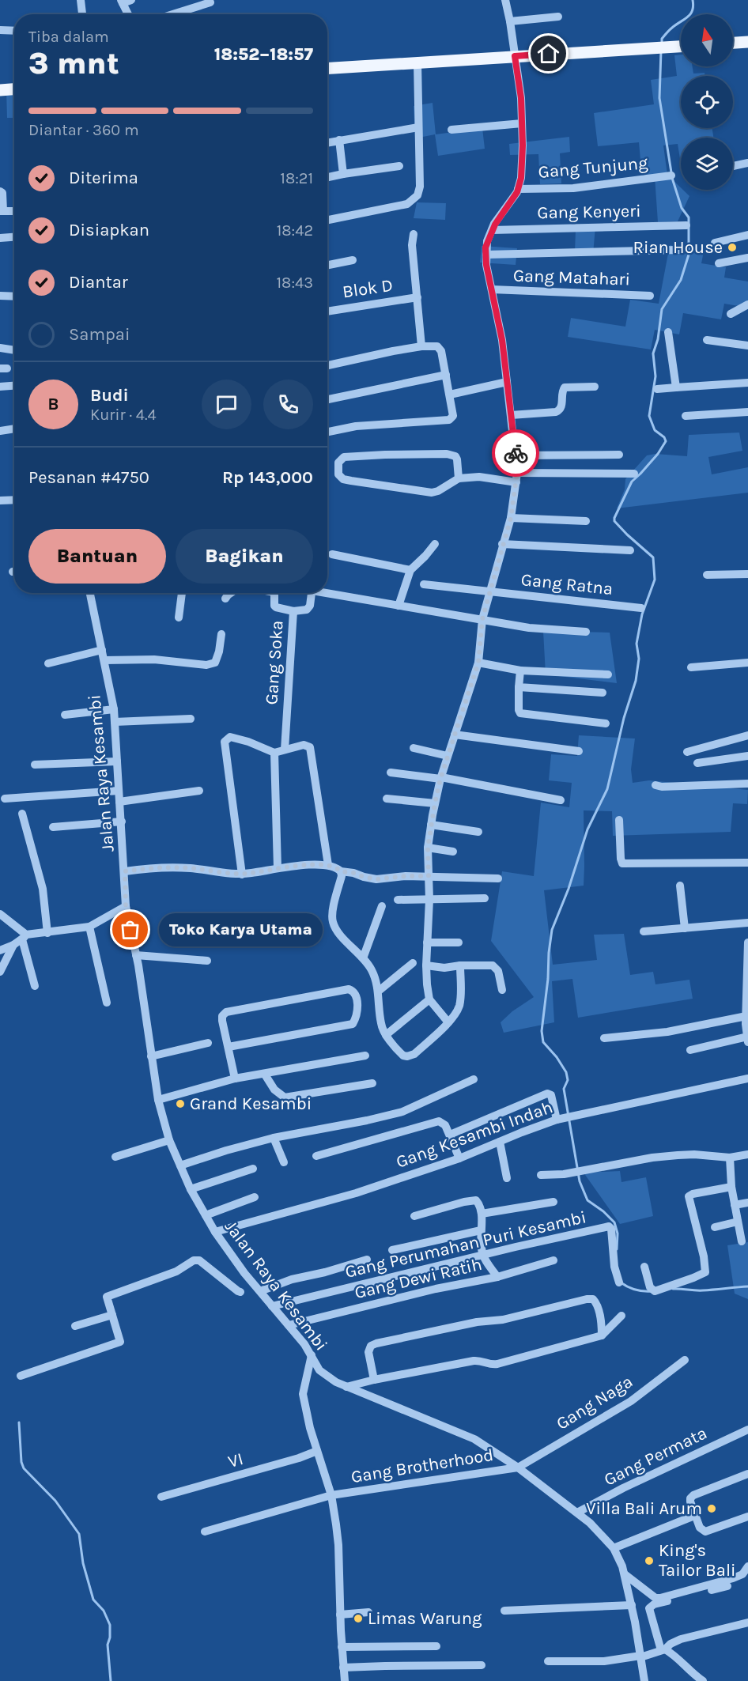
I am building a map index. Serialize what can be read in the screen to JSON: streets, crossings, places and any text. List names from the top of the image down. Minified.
{"streets":{"street":["Gang Tunjung","Gang Kenyeri","Gang Matahari","Blok D","Gang Ratna","Gang Soka","Jalan Raya Kesambi","Gang Kesambi Indah","Gang Perumahan Puri Kesambi","Gang Dewi Ratih","Gang Naga","Gang Permata","VI","Gang Brotherhood"]},"crossings":[["Jalan Raya Kesambi","Gang Kesambi Indah"],["Jalan Raya Kesambi","Gang Perumahan Puri Kesambi"],["Jalan Raya Kesambi","Gang Dewi Ratih"],["Jalan Raya Kesambi","Gang Naga"],["Jalan Raya Kesambi","Gang Permata"],["Jalan Raya Kesambi","Gang Brotherhood"],["Gang Naga","Gang Brotherhood"]],"places":["Rian House","Toko Karya Utama","Grand Kesambi","Villa Bali Arum","King's Tailor Bali","Limas Warung"],"north":"top","page":{"heading":["3 mnt","Tiba dalam","18:52–18:57"],"panel":["Budi","Kurir · 4.4","Pesanan #4750","Rp 143,000"],"bar":"Diantar · 360 m","list":[["Diterima","18:21"],["Disiapkan","18:42"],["Diantar","18:43"],"Sampai"],"round":"B","buttons":["Bantuan","Bagikan"],"bubble":"Toko Karya Utama"}}
